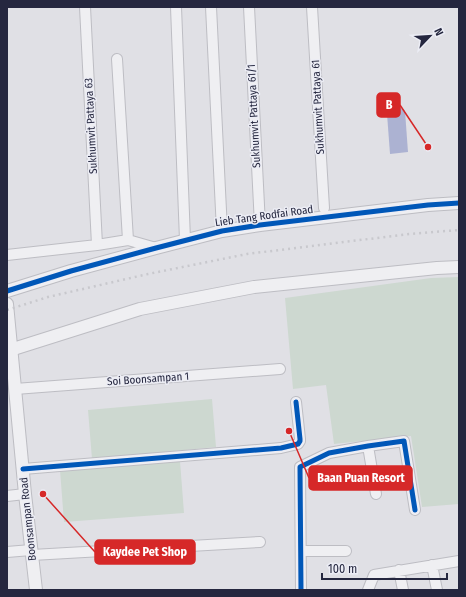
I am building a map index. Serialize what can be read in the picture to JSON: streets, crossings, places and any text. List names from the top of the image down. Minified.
{"streets":{"street":["Sukhumvit Pattaya 61","Sukhumvit Pattaya 61/1","Sukhumvit Pattaya 63","Lieb Tang Rodfai Road","Soi Boonsampan 1","Boonsampan Road"]},"crossings":[["Sukhumvit Pattaya 61/1","Lieb Tang Rodfai Road"],["Soi Boonsampan 1","Boonsampan Road"]],"places":["B","Baan Puan Resort","Kaydee Pet Shop"],"scale_bar":"100 m","north":"top right"}
